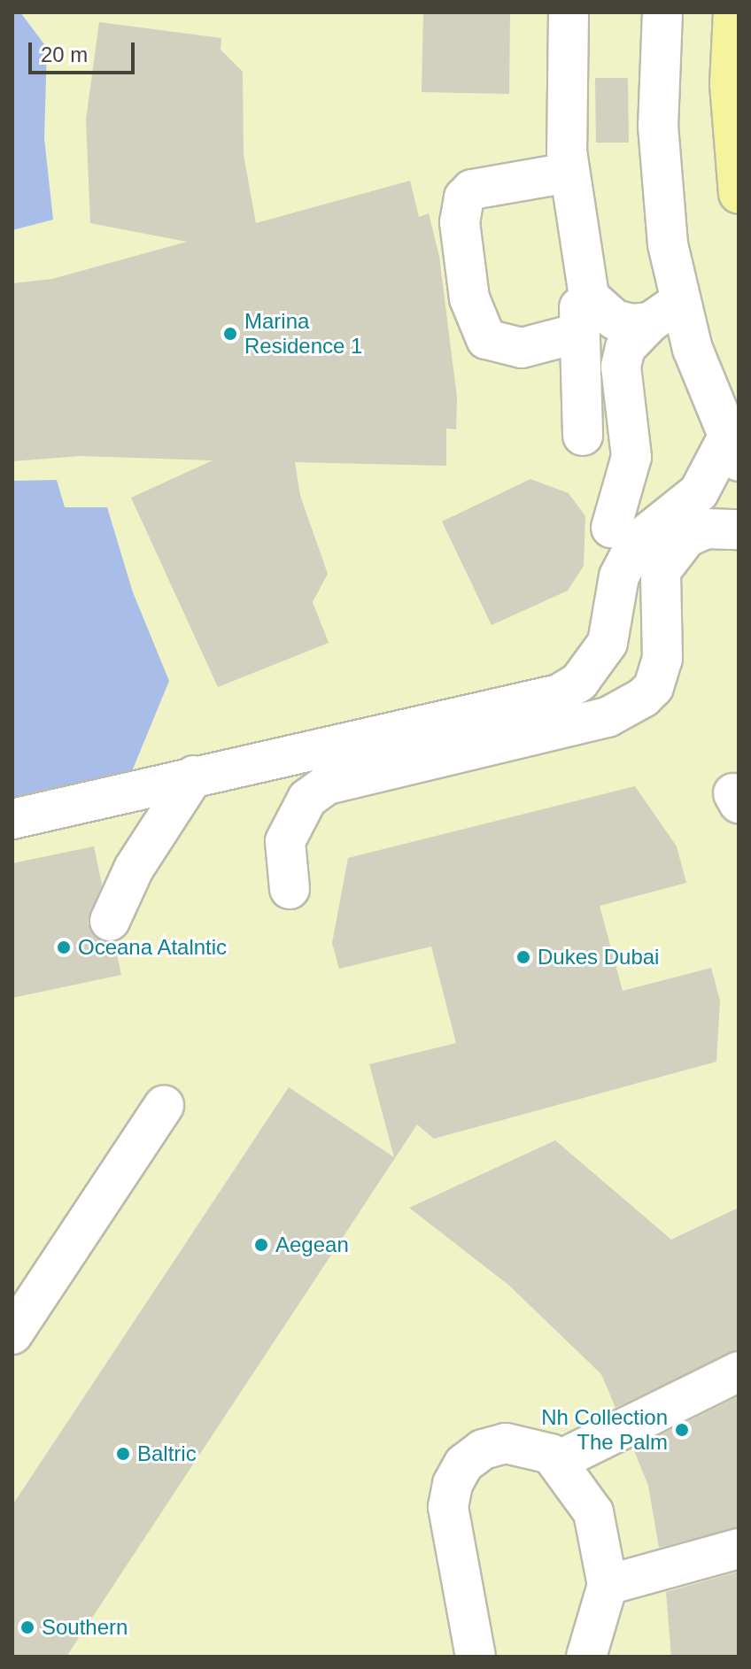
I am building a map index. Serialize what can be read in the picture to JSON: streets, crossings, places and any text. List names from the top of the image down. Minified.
{"places":["Marina Residence 1","Oceana Atalntic","Dukes Dubai","Aegean","Nh Collection The Palm","Baltric","Southern"],"scale_bar":"20 m"}
